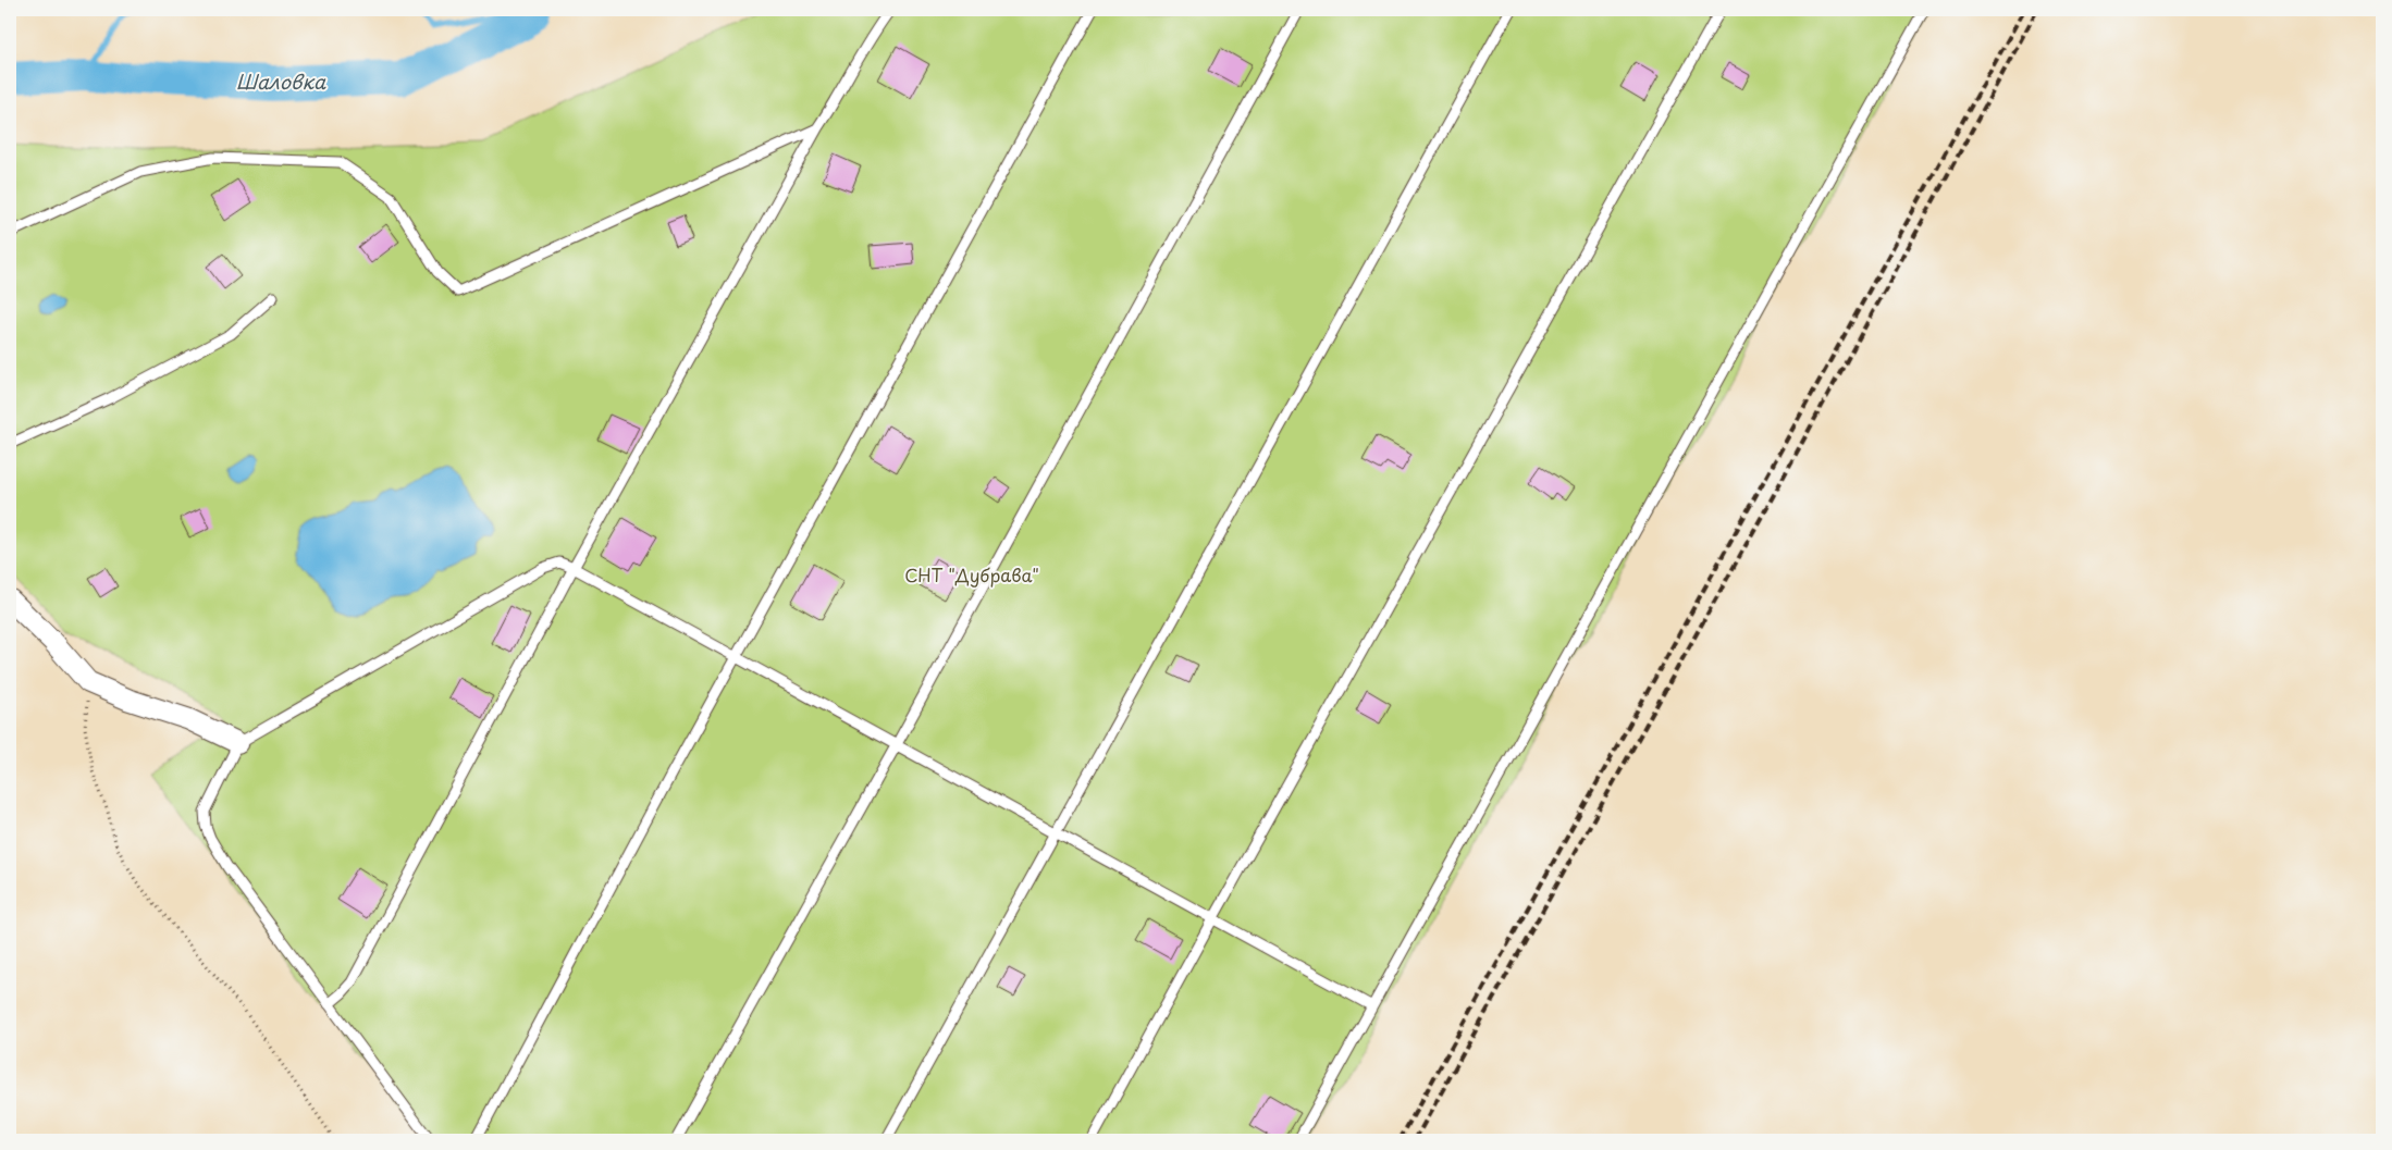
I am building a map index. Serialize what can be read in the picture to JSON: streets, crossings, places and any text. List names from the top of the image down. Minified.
{"water":["Шаловка"],"parks":["СНТ \"Дубрава\""]}
